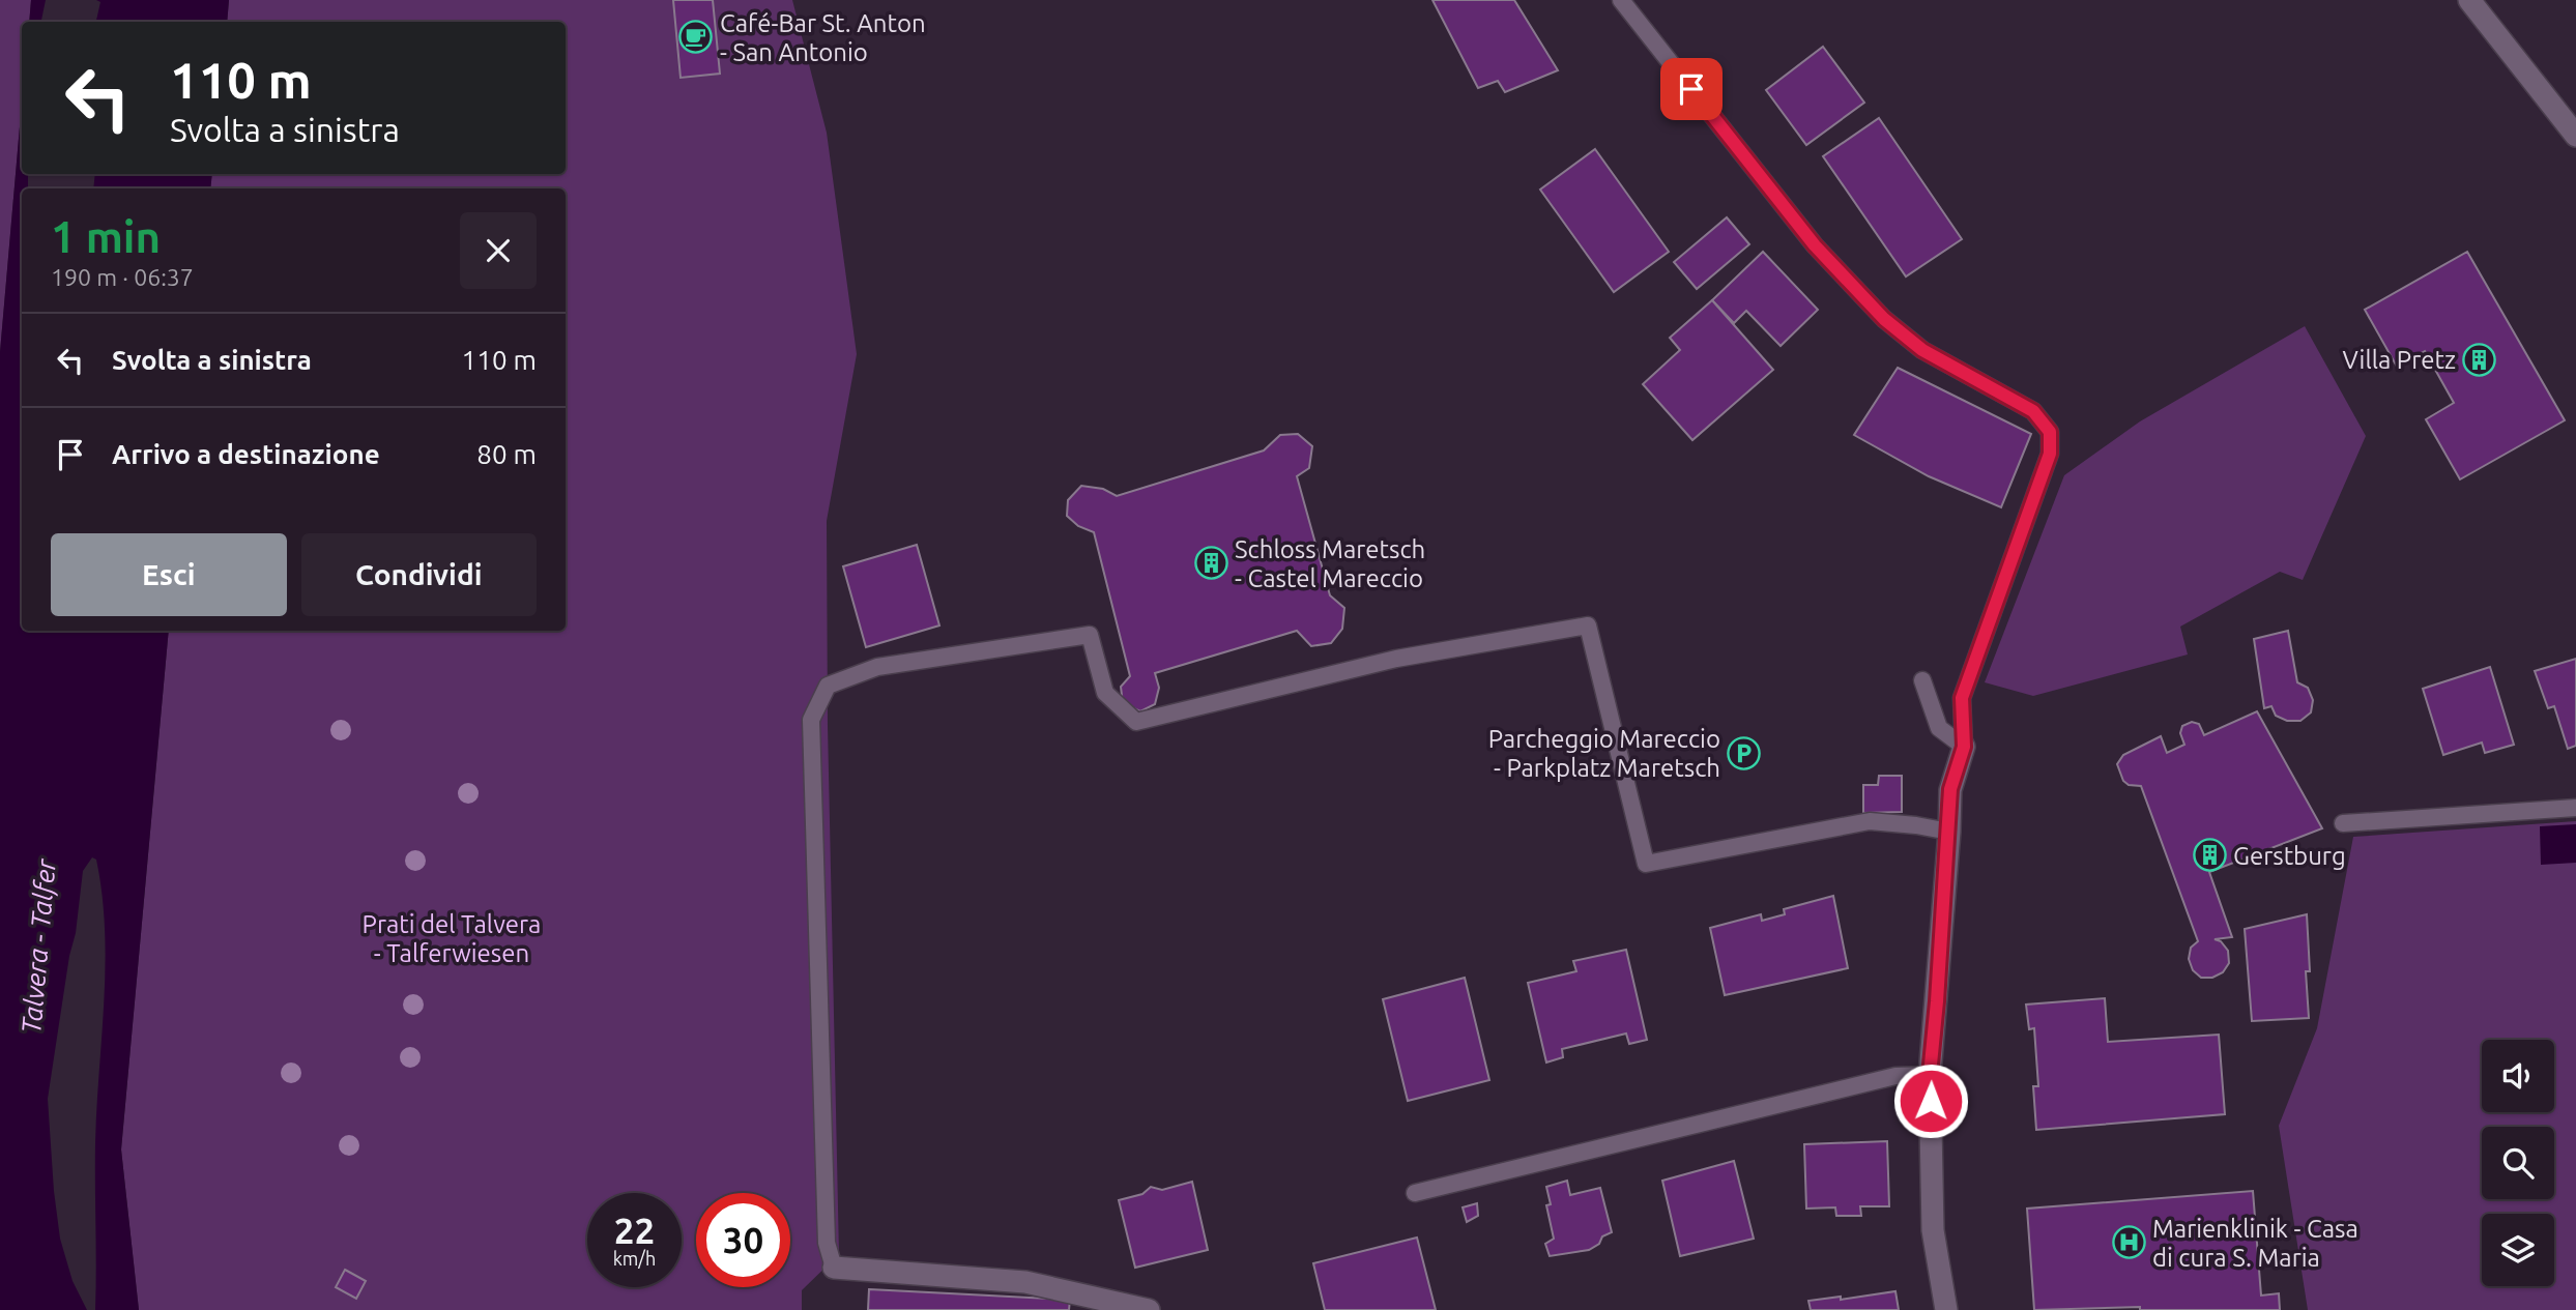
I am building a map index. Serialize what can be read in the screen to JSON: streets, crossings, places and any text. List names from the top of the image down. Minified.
{"water":["Talvera - Talfer"],"parks":["Prati del Talvera - Talferwiesen"],"places":{"cafe":["Café-Bar St. Anton - San Antonio"],"building":["Villa Pretz","Schloss Maretsch - Castel Mareccio","Gerstburg"],"parking":["Parcheggio Mareccio - Parkplatz Maretsch"],"hospital":["Marienklinik - Casa di cura S. Maria"]},"page":{"turn":["110 m","Svolta a sinistra"],"heading":["1 min","190 m · 06:37"],"list":[{"name":"Svolta a sinistra","value":"110 m"},{"name":"Arrivo a destinazione","value":"80 m"}],"buttons":["Esci","Condividi"],"speed":"22 km/h","limit":"30"}}
